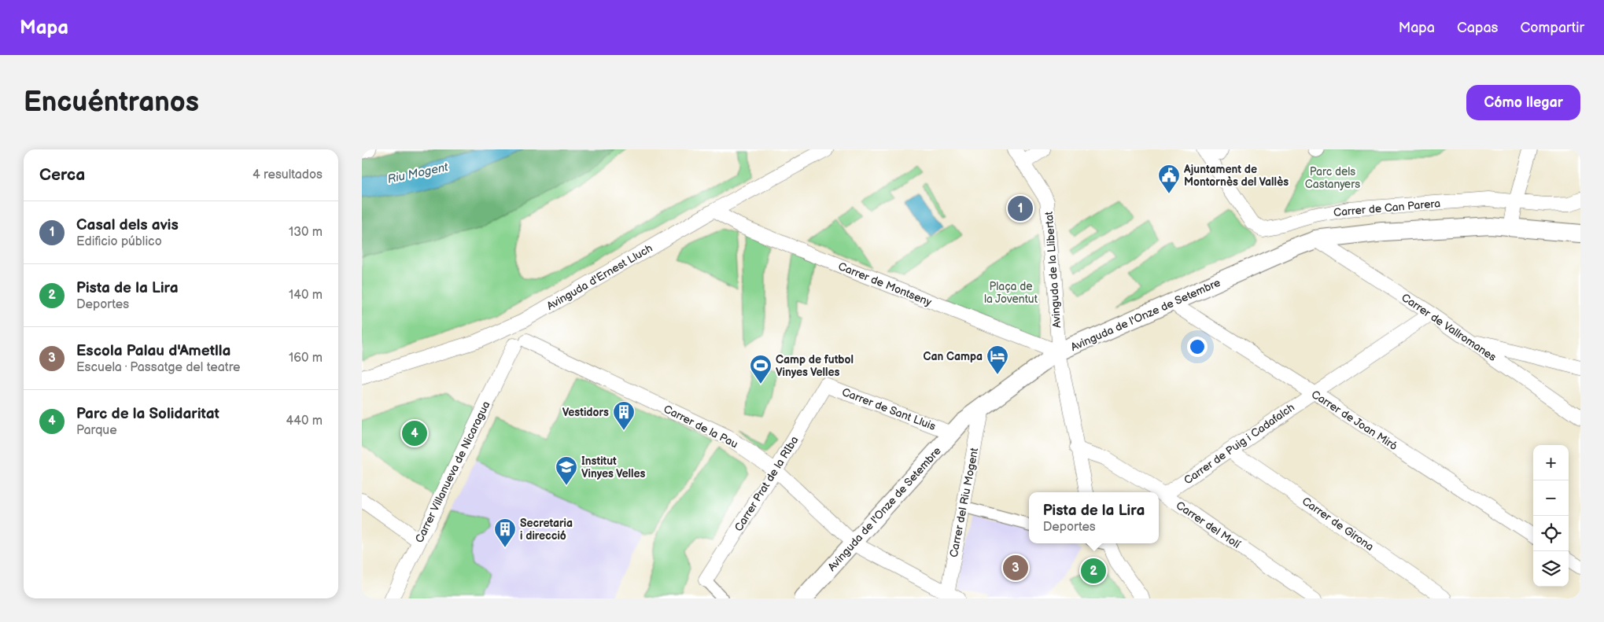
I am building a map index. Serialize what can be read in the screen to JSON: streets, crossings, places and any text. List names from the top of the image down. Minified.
{"streets":{"street":["Carrer de Can Parera","Avinguda de la Llibertat","Avinguda d'Ernest Lluch","Carrer de Montseny","Avinguda de l'Onze de Setembre","Carrer de Vallromanes","Carrer de Sant Lluis","Carrer de Joan Miró","Carrer de la Pau","Carrer de Puig i Cadafalch","Carrer Villanueva de Nicaragua","Carrer Prat de la RIba","Carrer del Riu Mogent","Carrer de Girona","Carrer del Molí"]},"crossings":[["Avinguda de la Llibertat","Carrer de Montseny"],["Avinguda de la Llibertat","Avinguda de l'Onze de Setembre"],["Avinguda de la Llibertat","Carrer del Molí"],["Avinguda d'Ernest Lluch","Carrer de Montseny"],["Carrer de Montseny","Avinguda de l'Onze de Setembre"],["Avinguda de l'Onze de Setembre","Carrer de Vallromanes"],["Avinguda de l'Onze de Setembre","Carrer de Sant Lluis"],["Avinguda de l'Onze de Setembre","Carrer de Joan Miró"],["Avinguda de l'Onze de Setembre","Carrer de la Pau"],["Avinguda de l'Onze de Setembre","Carrer del Riu Mogent"],["Carrer de Vallromanes","Carrer de Puig i Cadafalch"],["Carrer de Sant Lluis","Carrer Prat de la RIba"],["Carrer de Joan Miró","Carrer de Puig i Cadafalch"],["Carrer de la Pau","Carrer Villanueva de Nicaragua"],["Carrer de la Pau","Carrer Prat de la RIba"],["Carrer de la Pau","Carrer del Riu Mogent"],["Carrer de Puig i Cadafalch","Carrer de Girona"],["Carrer de Puig i Cadafalch","Carrer del Molí"]],"water":["Riu Mogent"],"parks":["Parc dels Castanyers","Plaça de la Joventut"],"places":{"public building":["Ajuntament de Montornès del Vallès"],"hotel":["Can Campa"],"sports":["Camp de futbol Vinyes Velles"],"building":["Vestidors","Secretaria i direcció"],"school or university":["Institut Vinyes Velles"]},"page":{"header":"Mapa","nav":["Mapa","Capas","Compartir"],"buttons":"Cómo llegar","title":"Encuéntranos","heading":["Cerca","4 resultados"],"pins":["1","4","3","2"],"list":[{"mark":"1","name":"Casal dels avis","note":"Edificio público","value":"130 m"},{"mark":"2","name":"Pista de la Lira","note":"Deportes","value":"140 m"},{"mark":"3","name":"Escola Palau d'Ametlla","note":"Escuela · Passatge del teatre","value":"160 m"},{"mark":"4","name":"Parc de la Solidaritat","note":"Parque","value":"440 m"}],"map_buttons":["+","−"],"popup":["Pista de la Lira","Deportes"]}}
